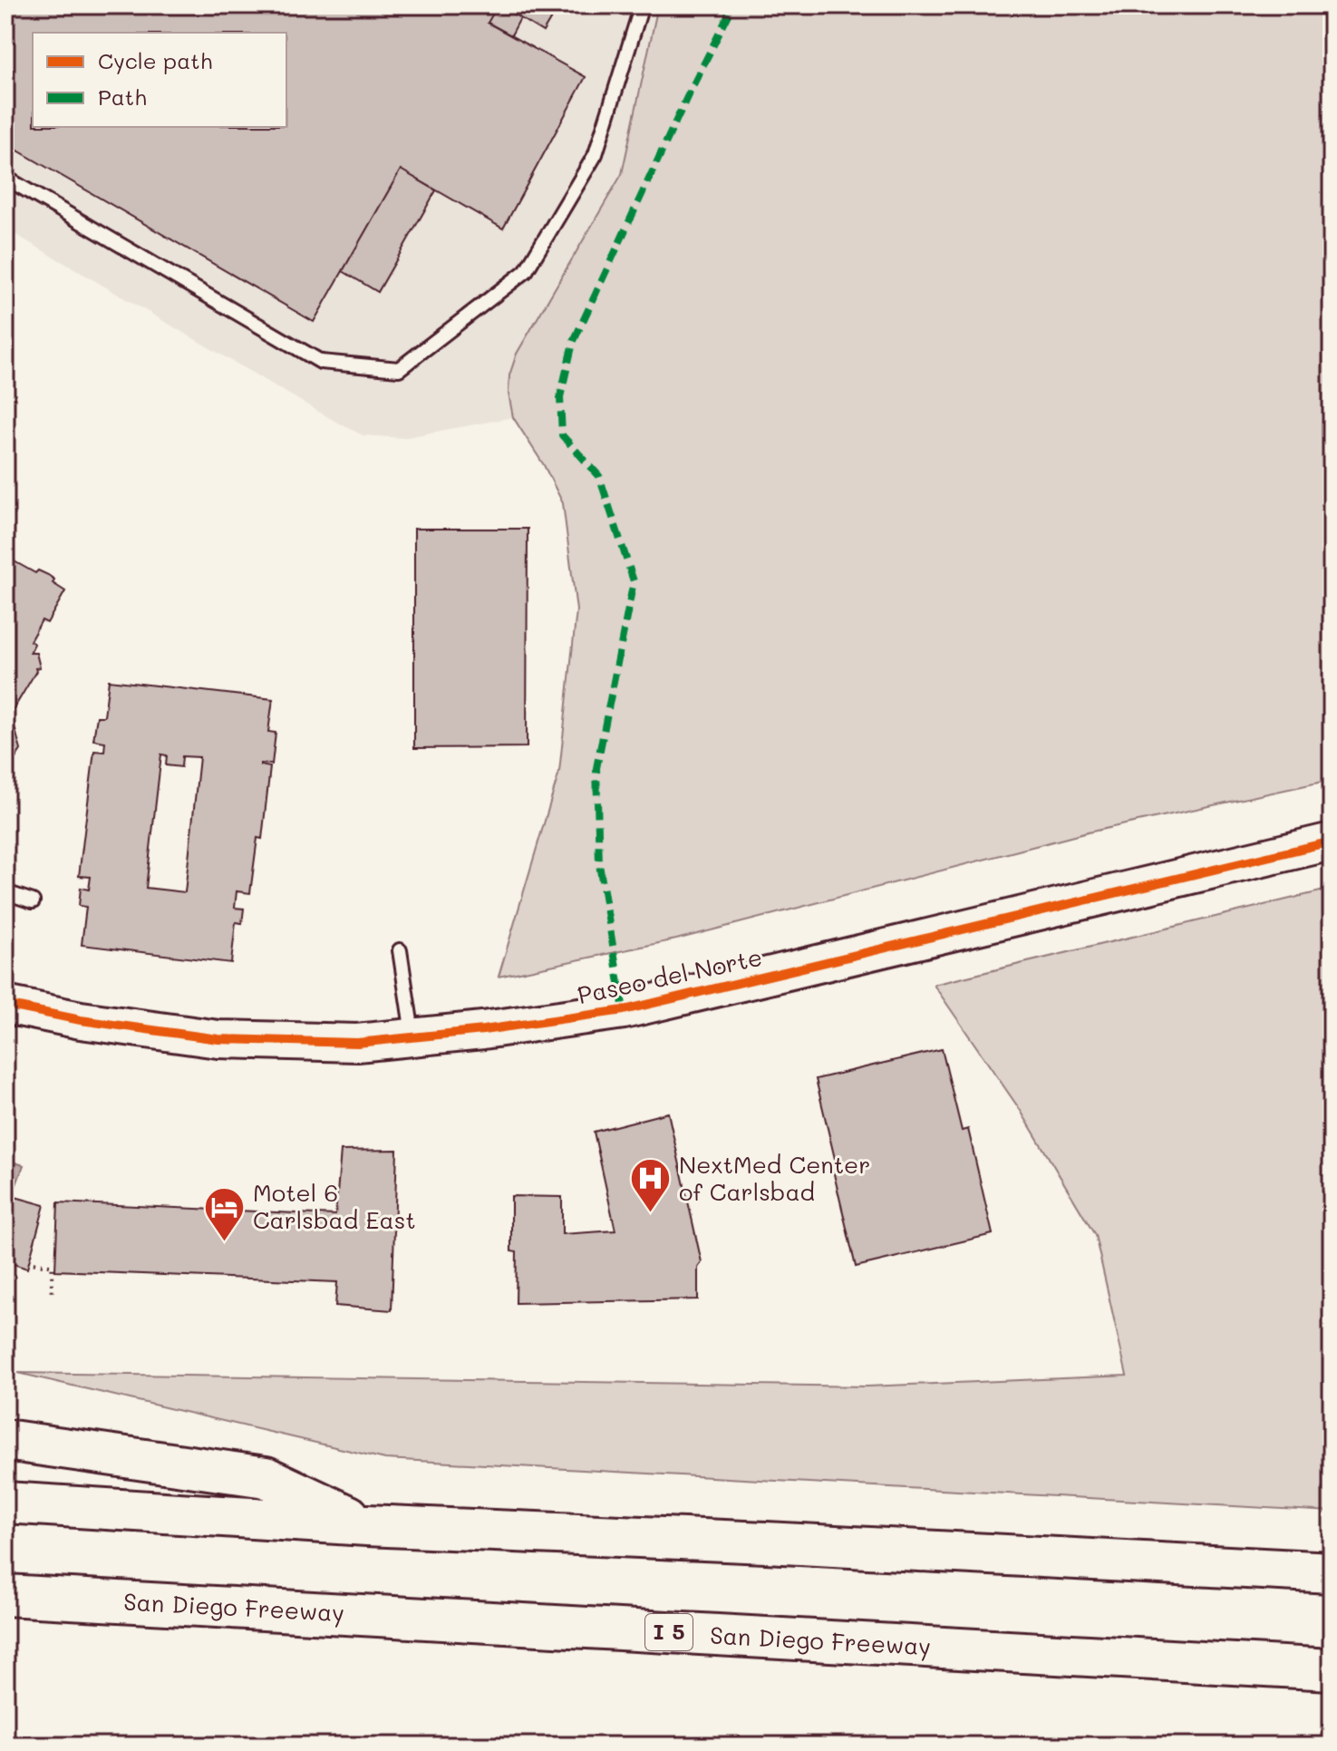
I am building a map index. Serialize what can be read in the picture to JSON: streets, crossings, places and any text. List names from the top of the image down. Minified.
{"streets":{"highway":["San Diego Freeway","I 5"],"main road":["Paseo del Norte"]},"places":{"hospital":["NextMed Center of Carlsbad"],"hotel":["Motel 6 Carlsbad East"]},"legend":["Cycle path","Path"]}
